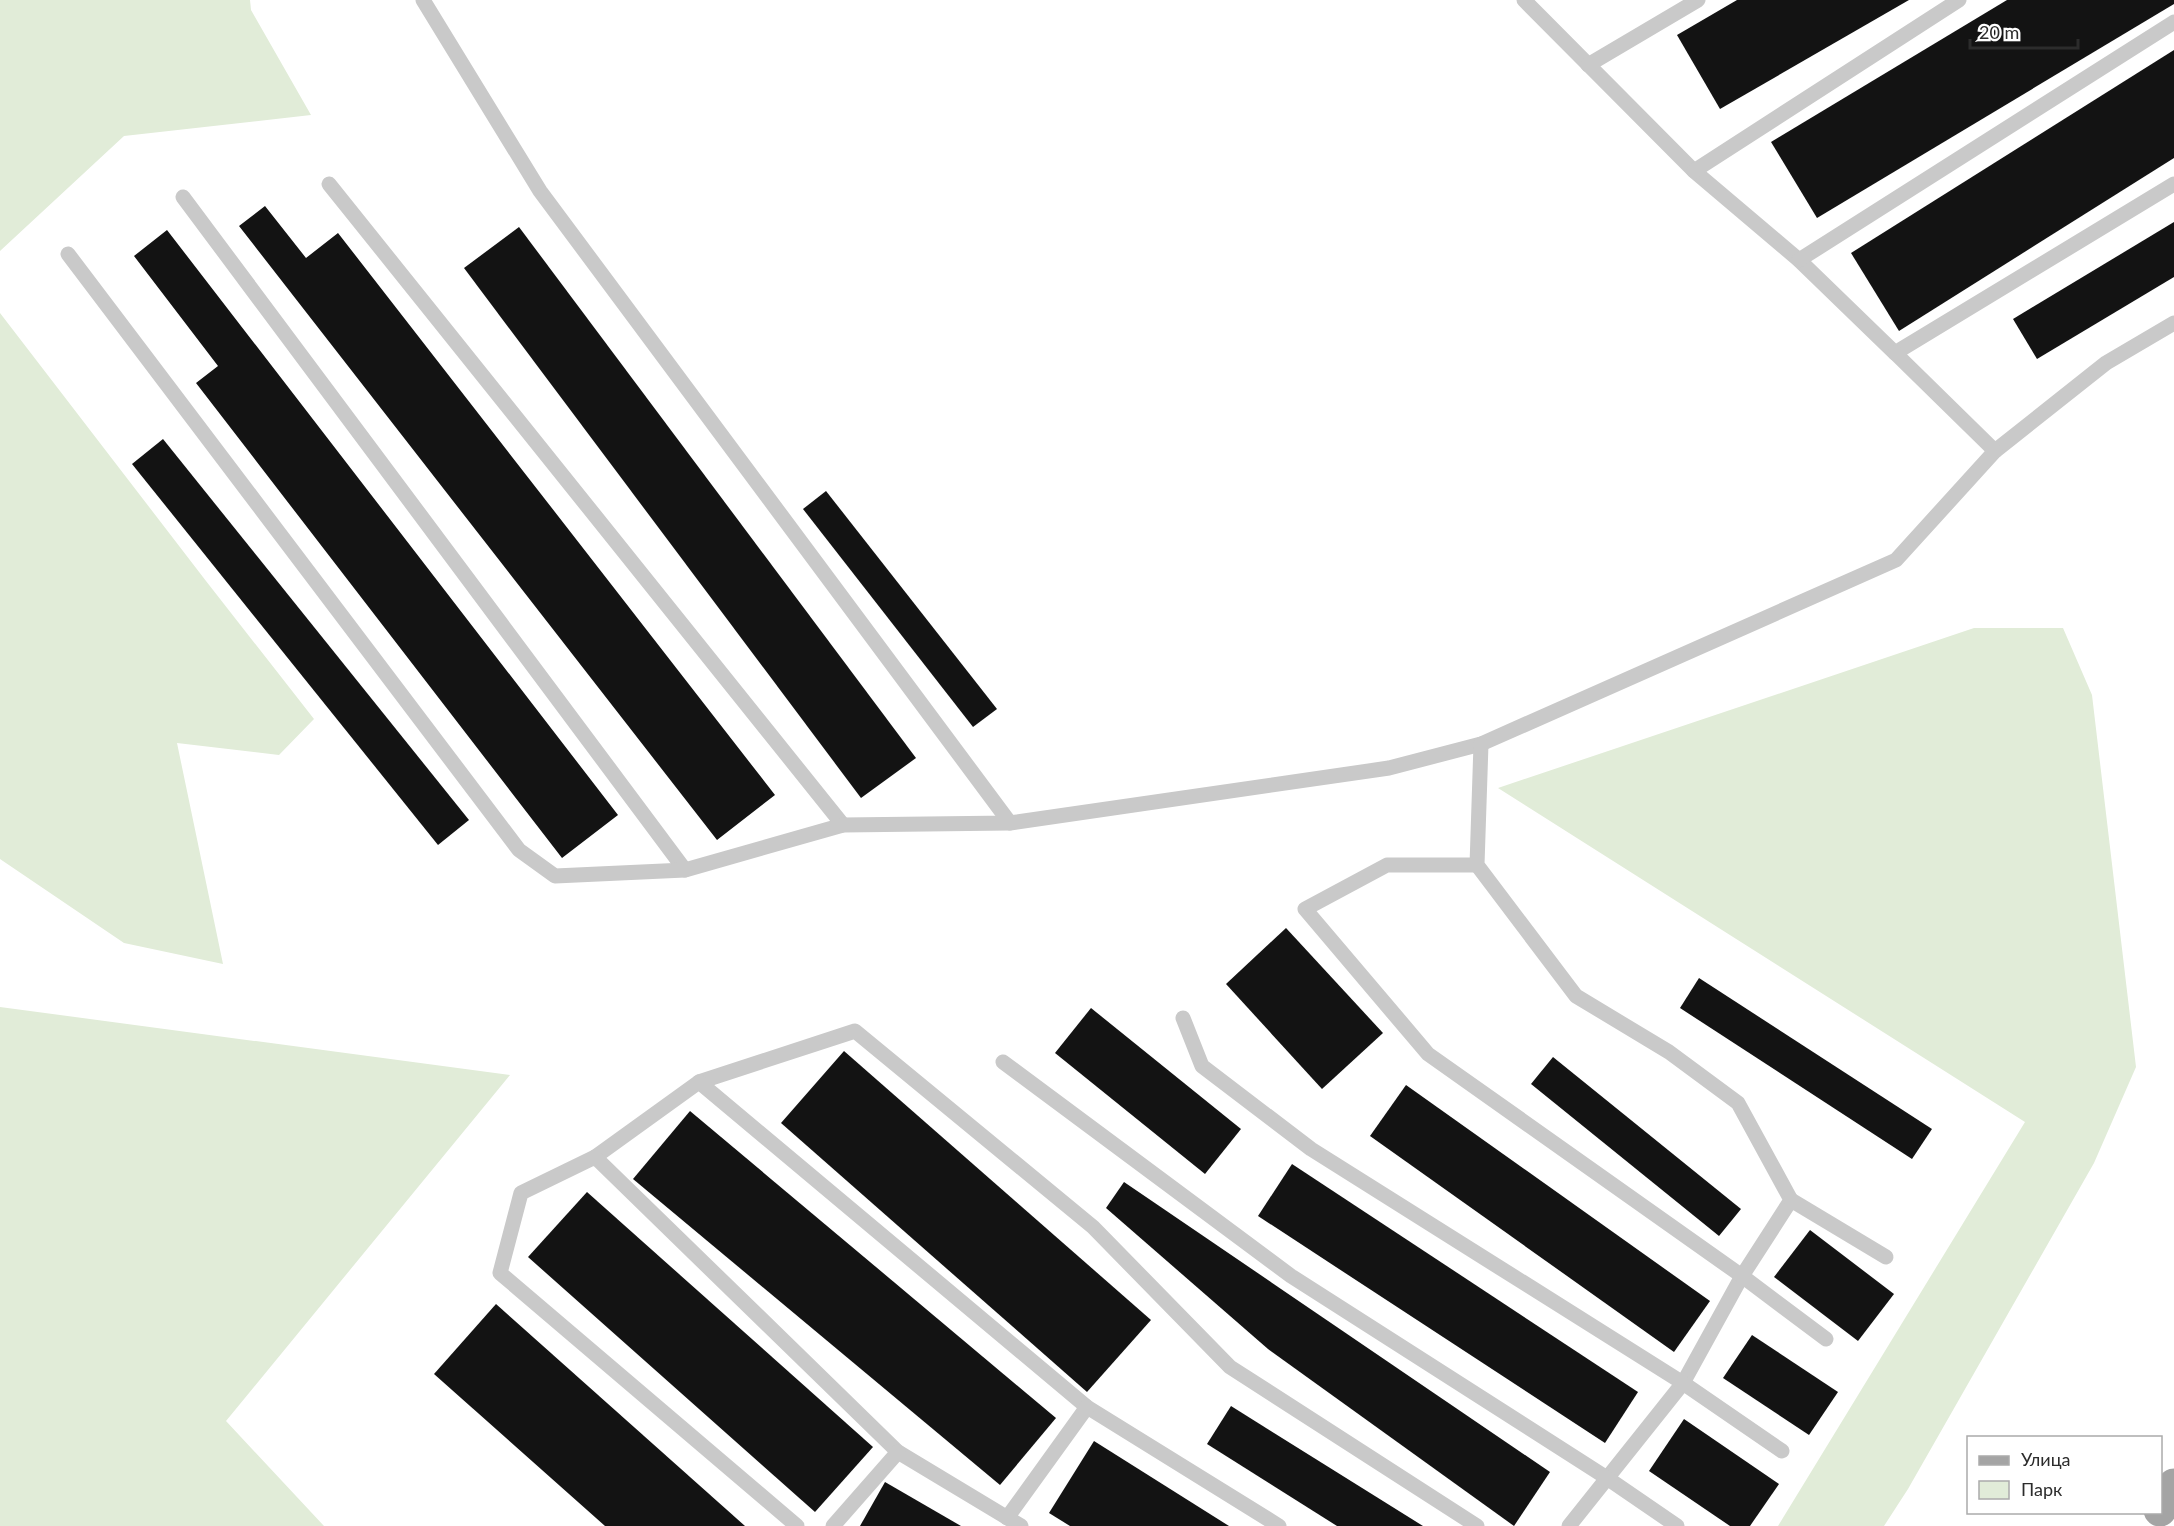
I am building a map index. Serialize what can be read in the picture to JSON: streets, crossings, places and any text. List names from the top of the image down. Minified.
{"legend":["Улица","Парк"],"scale_bar":"20 m"}
